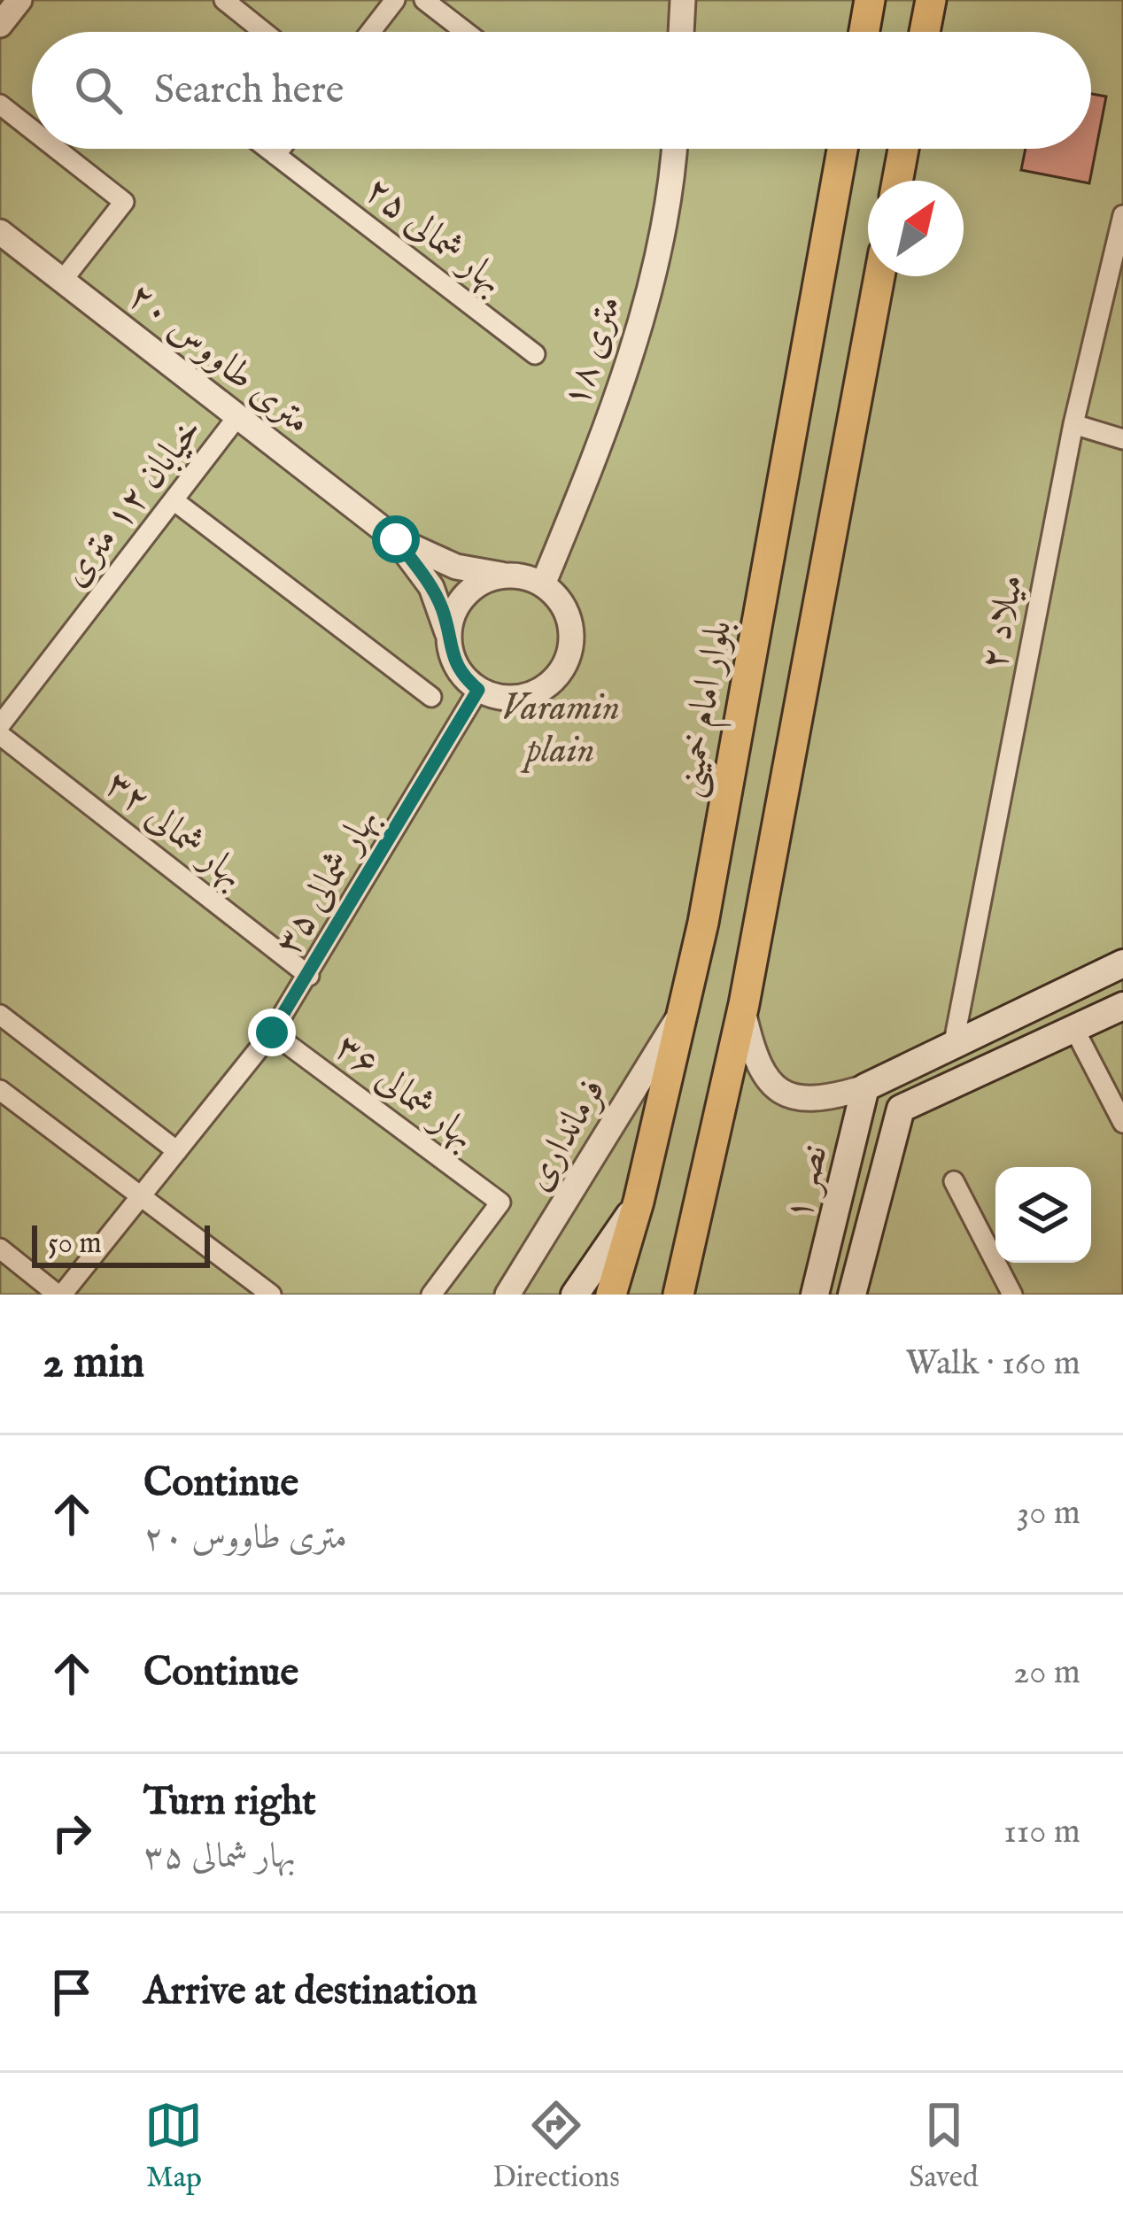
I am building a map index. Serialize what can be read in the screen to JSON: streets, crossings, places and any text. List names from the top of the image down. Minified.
{"streets":{"main road":["بلوار امام خمینی","نصر ۱"],"street":["بهار شمالی ۲۵","۱۸ متری","۲۰ متری طاووس","خیابان ۱۲ متری","میلاد ۲","بهار شمالی ۳۲","بهار شمالی ۳۵","بهار شمالی ۳۶","فرمانداری"]},"crossings":[["۱۸ متری","۲۰ متری طاووس"],["۱۸ متری","بهار شمالی ۳۵"],["۲۰ متری طاووس","خیابان ۱۲ متری"],["۲۰ متری طاووس","بهار شمالی ۳۵"],["بلوار امام خمینی","فرمانداری"],["بهار شمالی ۳۲","بهار شمالی ۳۵"],["بهار شمالی ۳۵","بهار شمالی ۳۶"]],"parks":["Varamin plain"],"scale_bar":"50 m","north":"top right","page":{"search":"Search here","scale":"50 m","heading":["2 min","Walk · 160 m"],"list":[["Continue","۲۰ متری طاووس","30 m"],["Continue","20 m"],["Turn right","بهار شمالی ۳۵","110 m"],"Arrive at destination"],"nav":["Map","Directions","Saved"]}}
